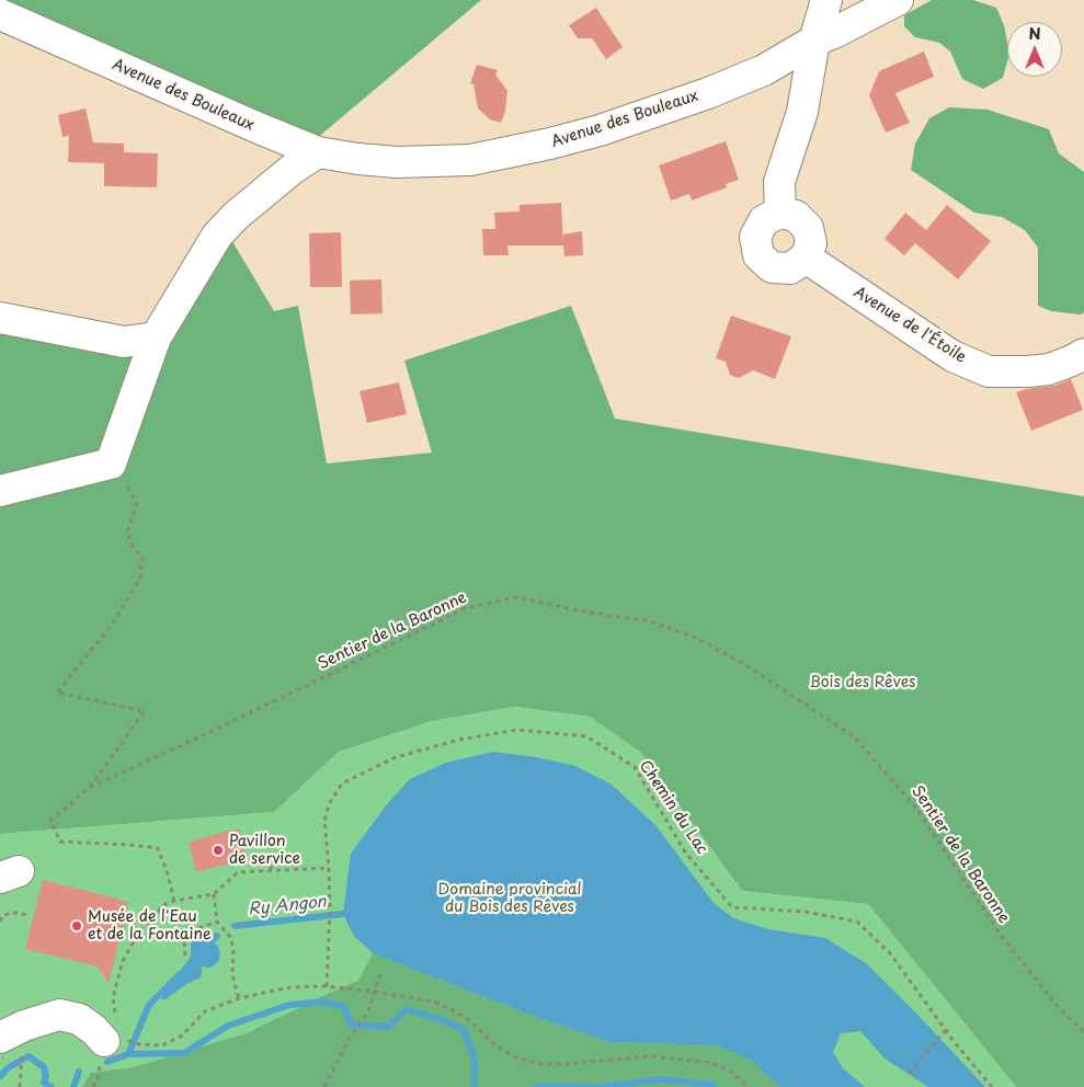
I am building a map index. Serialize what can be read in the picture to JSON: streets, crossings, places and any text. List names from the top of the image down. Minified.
{"streets":{"street":["Avenue des Bouleaux","Avenue de l'Étoile"],"path":["Sentier de la Baronne","Chemin du Lac"]},"water":["Ry Angon"],"parks":["Bois des Rêves","Domaine provincial du Bois des Rêves"],"places":["Pavillon de service","Musée de l'Eau et de la Fontaine"],"north":"top"}
